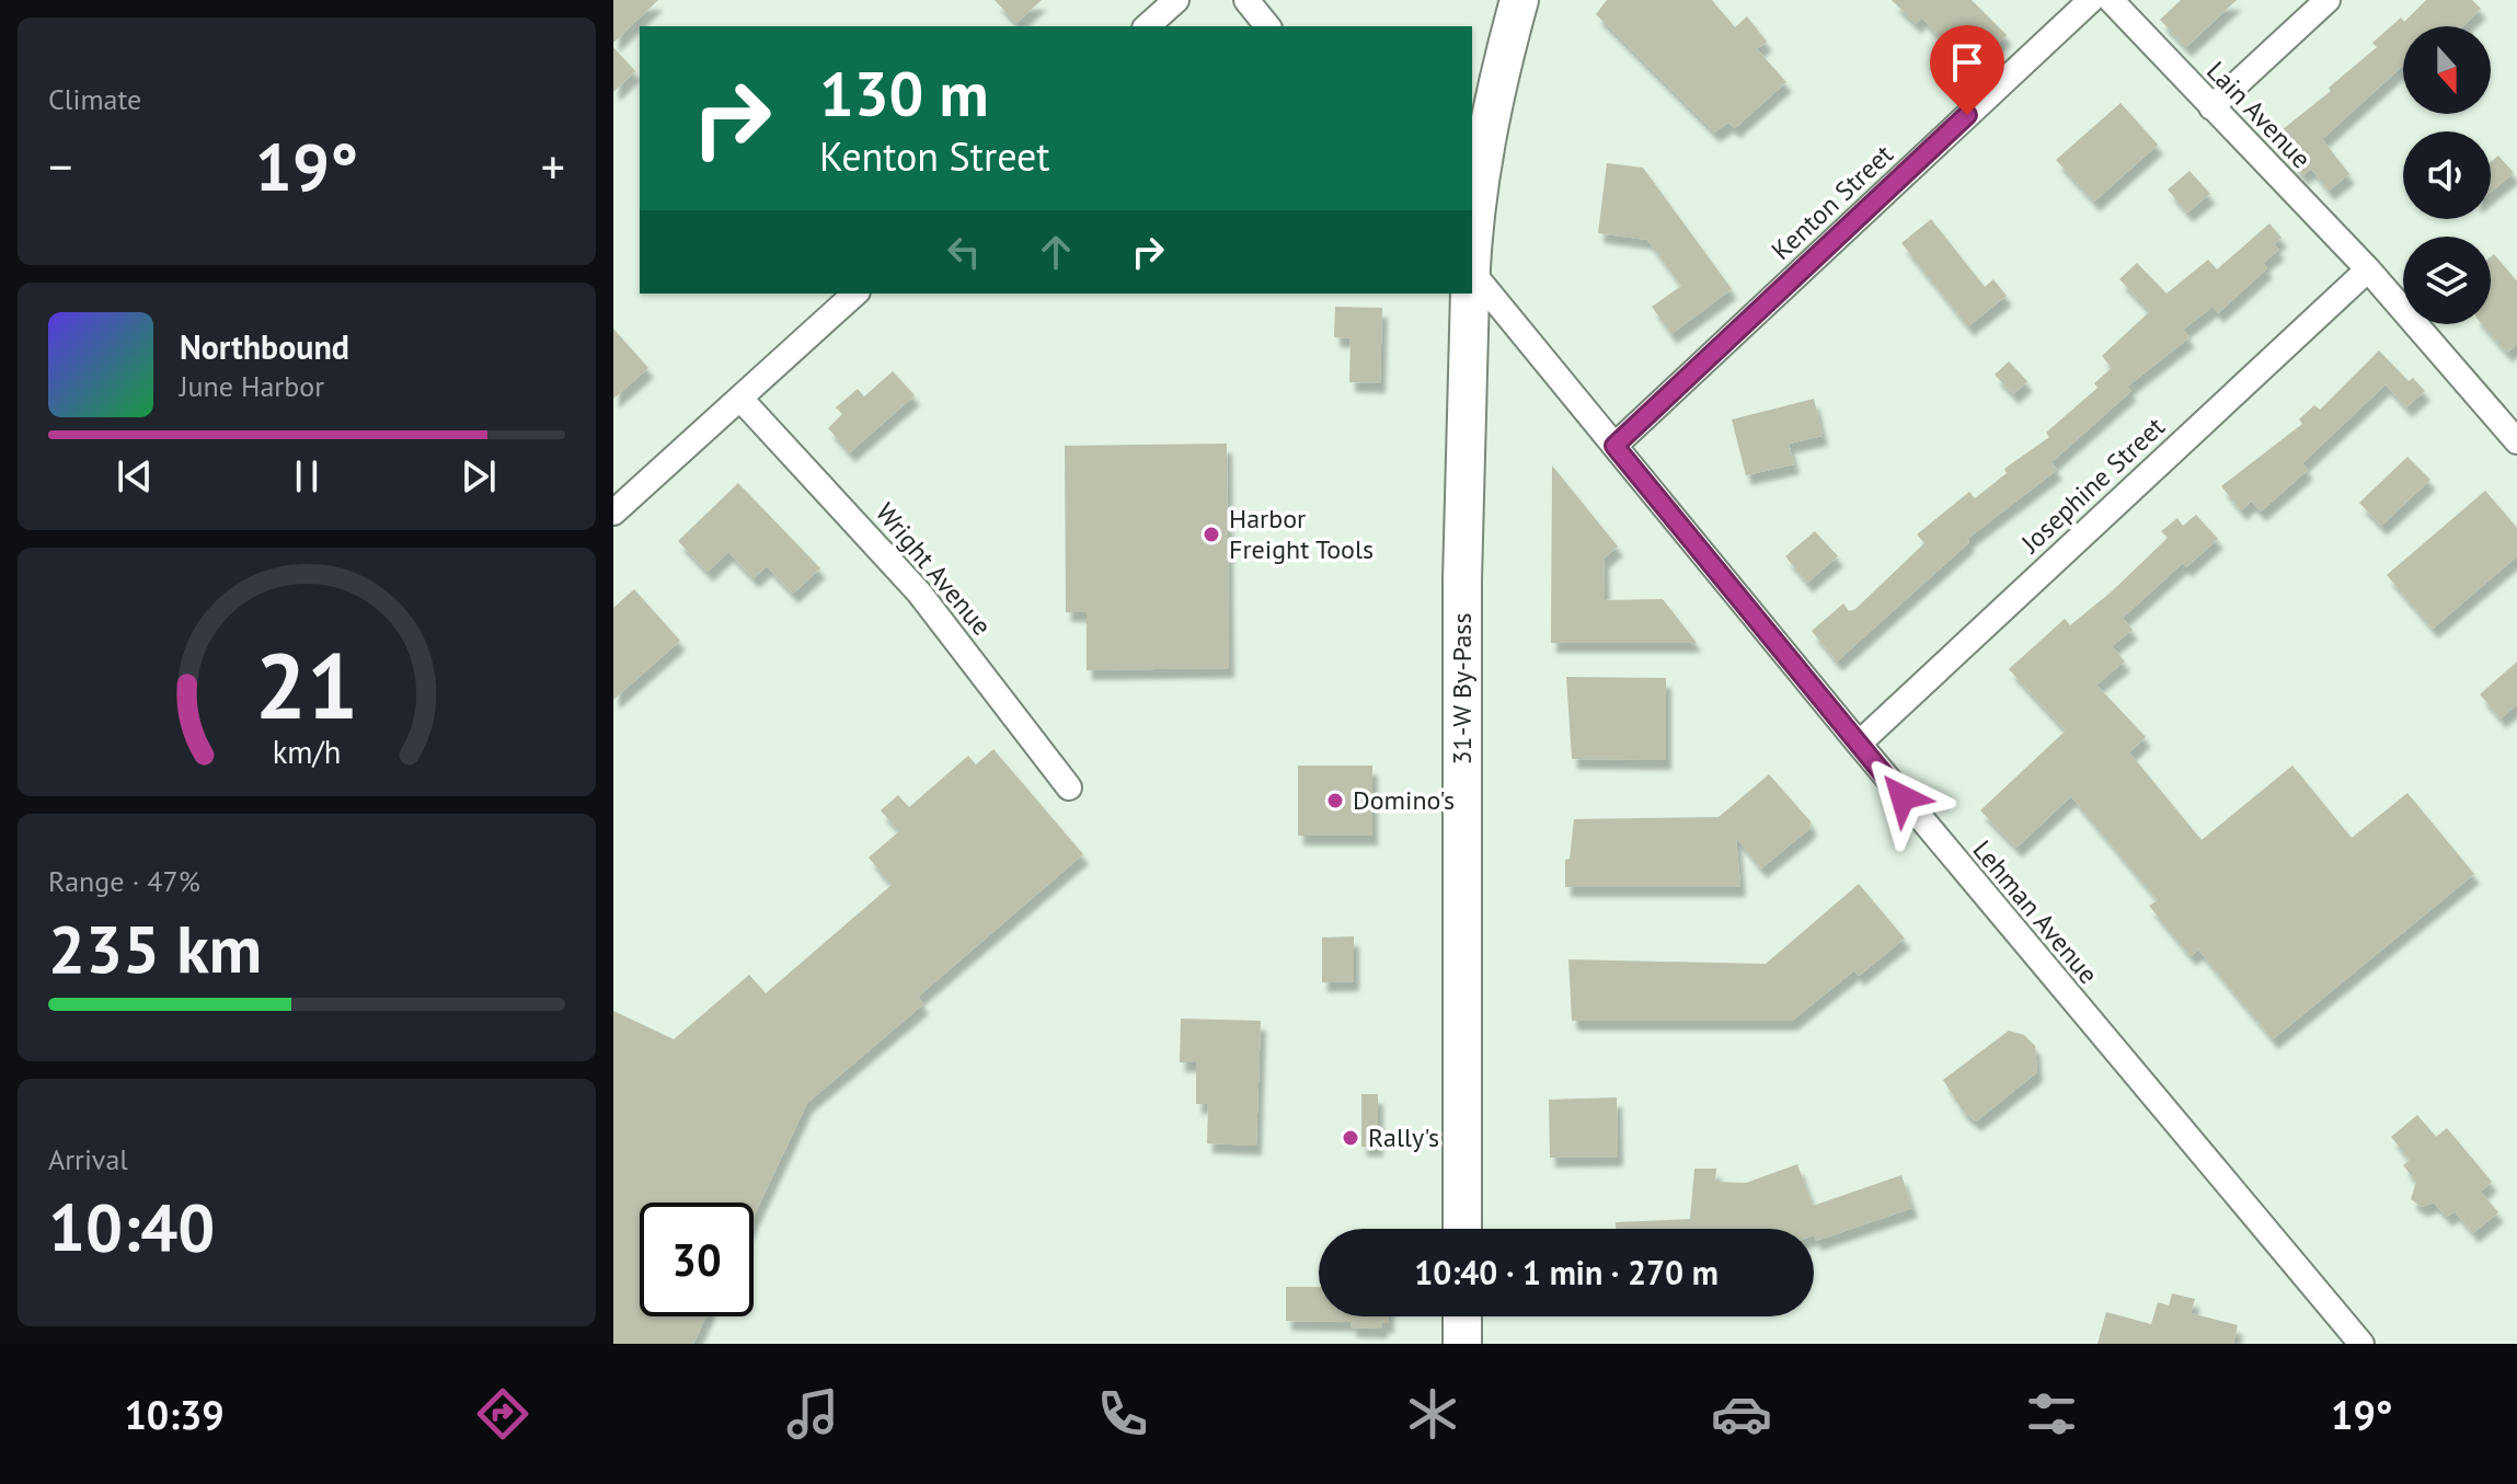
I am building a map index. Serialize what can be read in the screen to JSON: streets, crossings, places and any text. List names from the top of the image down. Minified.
{"streets":{"main road":["31-W By-Pass"],"street":["Lain Avenue","Kenton Street","Josephine Street","Wright Avenue","Lehman Avenue"]},"crossings":[["Lain Avenue","Josephine Street"],["Kenton Street","Lehman Avenue"],["Josephine Street","Lehman Avenue"]],"places":["Harbor Freight Tools","Domino's","Rally's"],"north":"bottom","page":{"tile":["Climate",["Range · 47%","235 km"],["Arrival","10:40"]],"turn":["130 m","Kenton Street"],"heat":["−","19°","+"],"song":["Northbound","June Harbor"],"limit":"30","trip":"10:40 · 1 min · 270 m","tabs":["10:39","19°"],"gauge":["21","km/h"]}}
